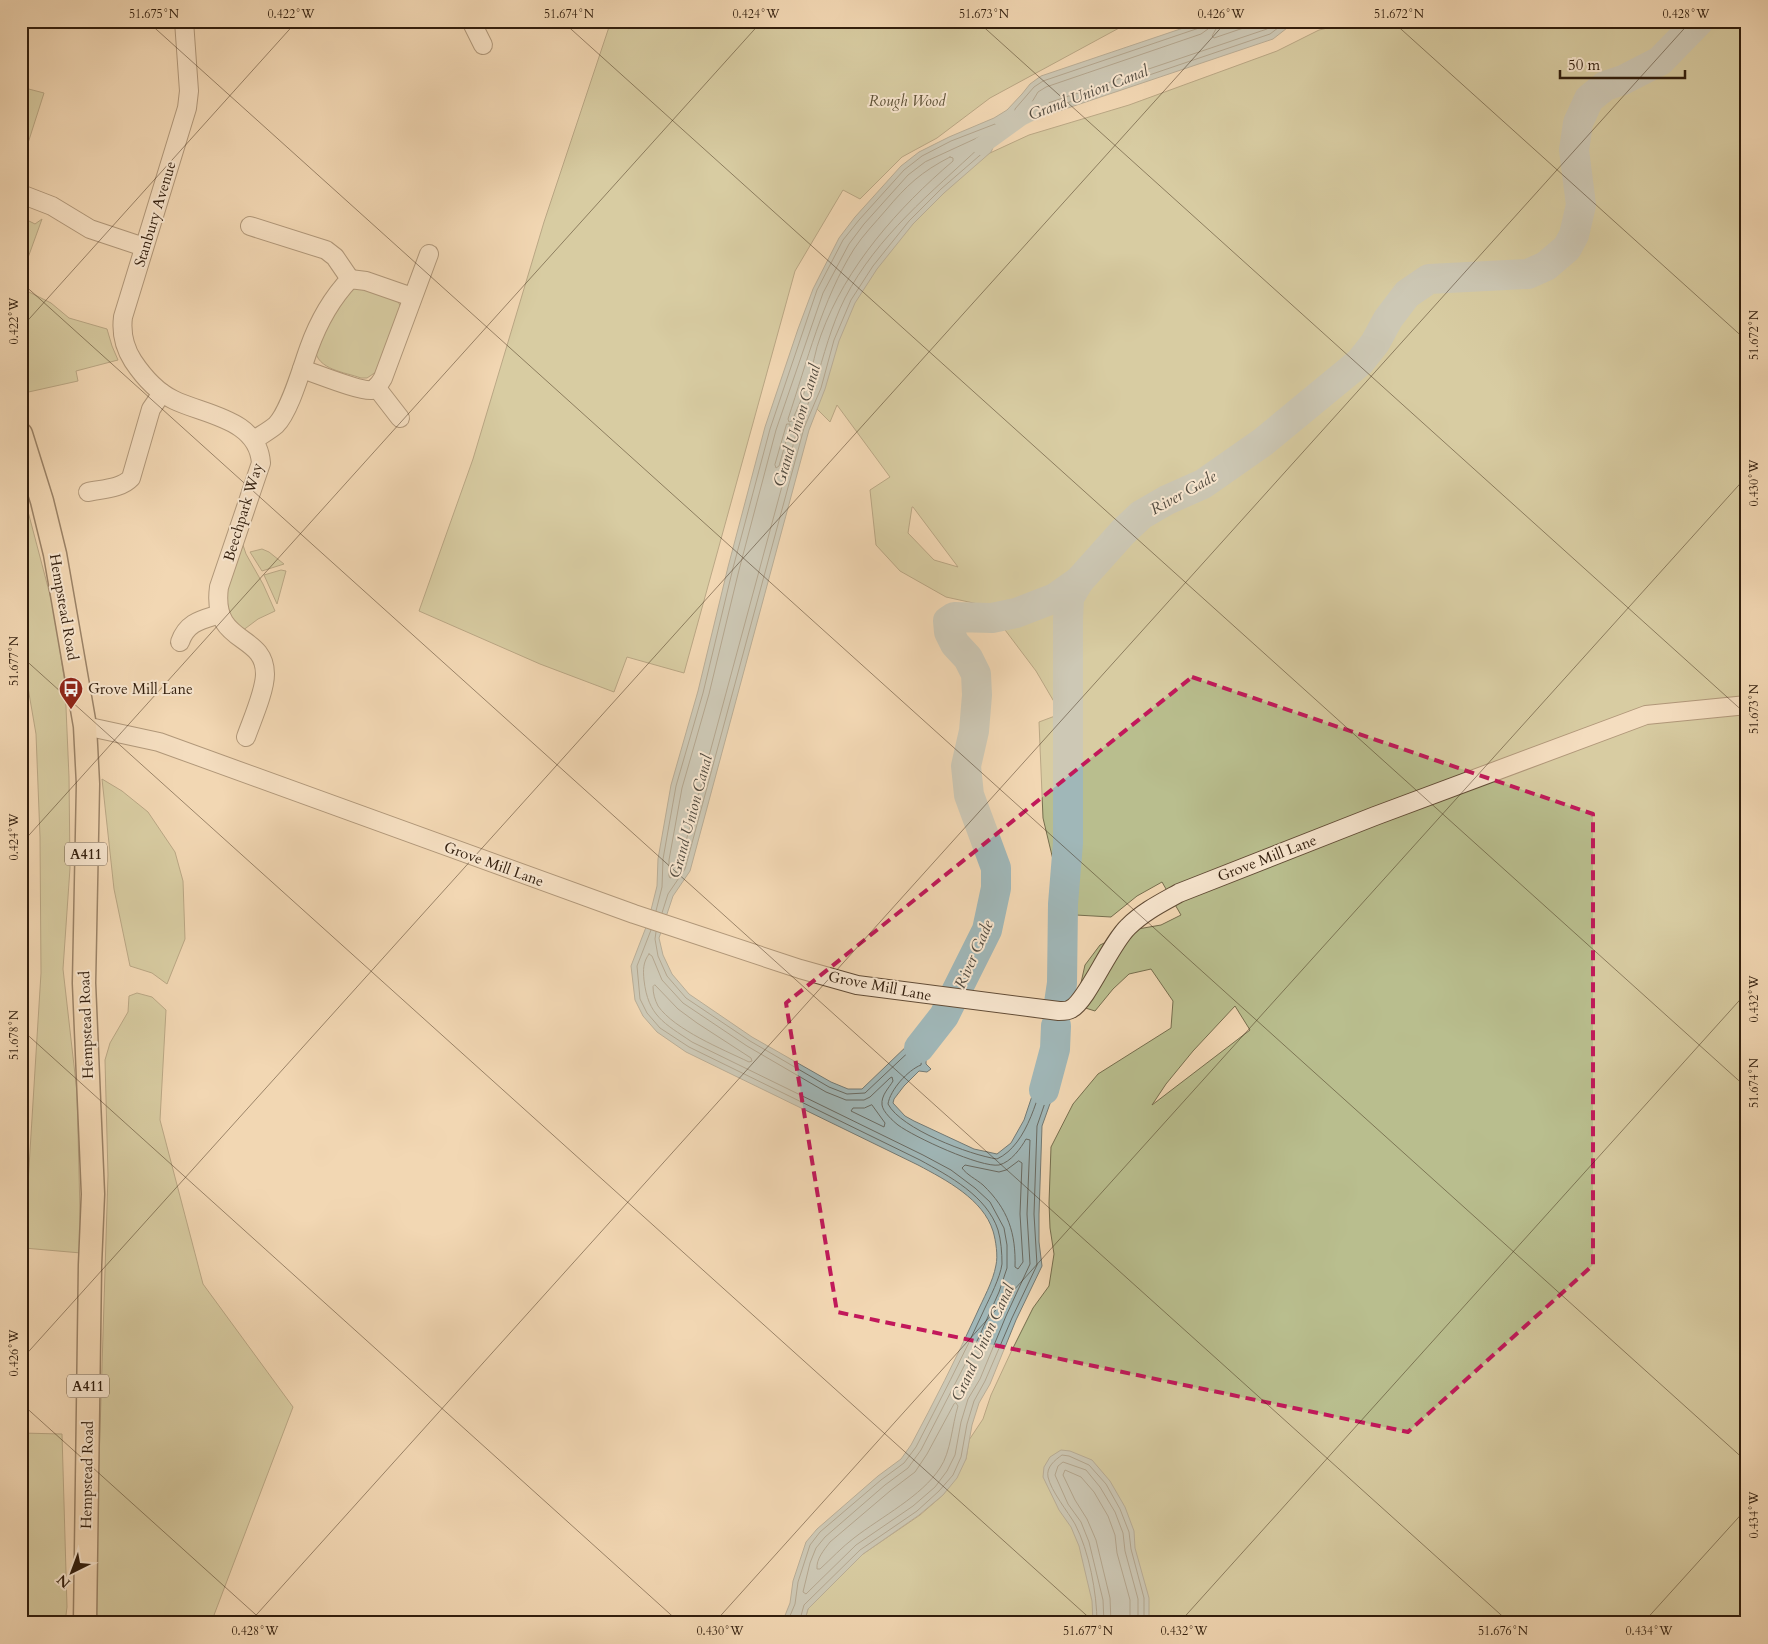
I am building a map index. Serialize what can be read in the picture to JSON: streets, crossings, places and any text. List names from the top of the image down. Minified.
{"streets":{"main road":["Hempstead Road","A411"],"street":["Stanbury Avenue","Beechpark Way","Grove Mill Lane"]},"crossings":[["Stanbury Avenue","Beechpark Way"],["Hempstead Road","Grove Mill Lane"]],"water":["Grand Union Canal","River Gade"],"parks":["Rough Wood"],"places":{"bus stop":["Grove Mill Lane"]},"scale_bar":"50 m","north":"bottom left","coordinates":["51.675°N","0.422°W","51.674°N","0.424°W","51.673°N","0.426°W","51.672°N","0.428°W","0.430°W","51.677°N","0.432°W","51.678°N","0.434°W","51.676°N"]}
